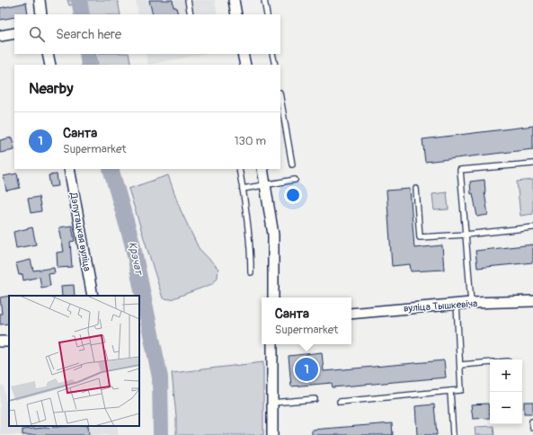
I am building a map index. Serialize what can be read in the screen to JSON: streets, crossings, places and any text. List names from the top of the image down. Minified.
{"streets":{"street":["Дэпутацкая вуліца","вуліца Тышкевіча"]},"water":["Крэчат"],"page":{"search":"Search here","heading":"Nearby","list":[{"mark":"1","name":"Санта","note":"Supermarket","value":"130 m"}],"popup":["Санта","Supermarket"],"pins":"1","map_buttons":["+","−"]}}
